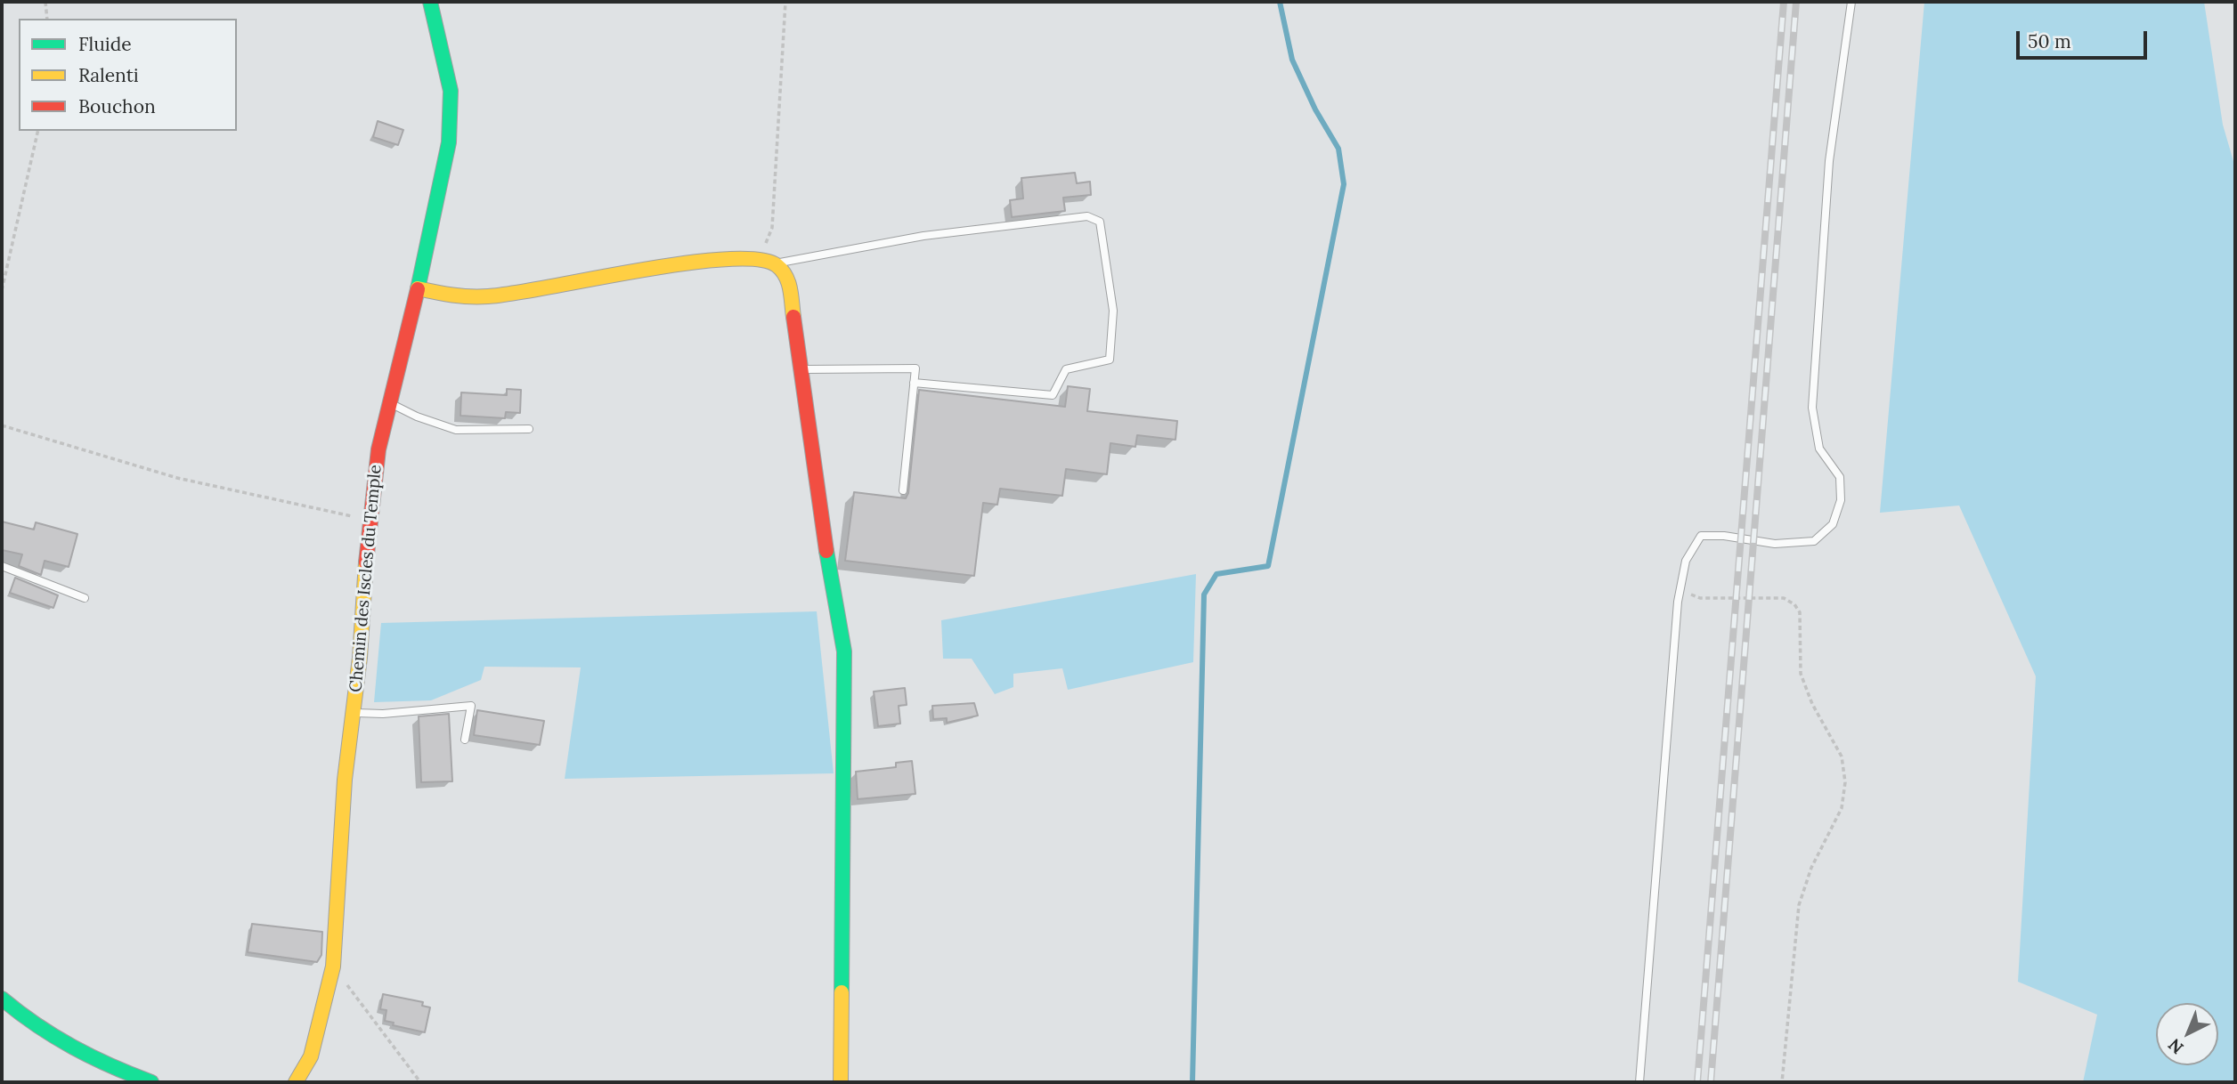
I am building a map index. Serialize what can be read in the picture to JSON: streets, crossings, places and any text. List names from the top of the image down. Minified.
{"streets":{"street":["Chemin des Iscles du Temple"]},"legend":["Fluide","Ralenti","Bouchon"],"scale_bar":"50 m","north":"bottom left"}
